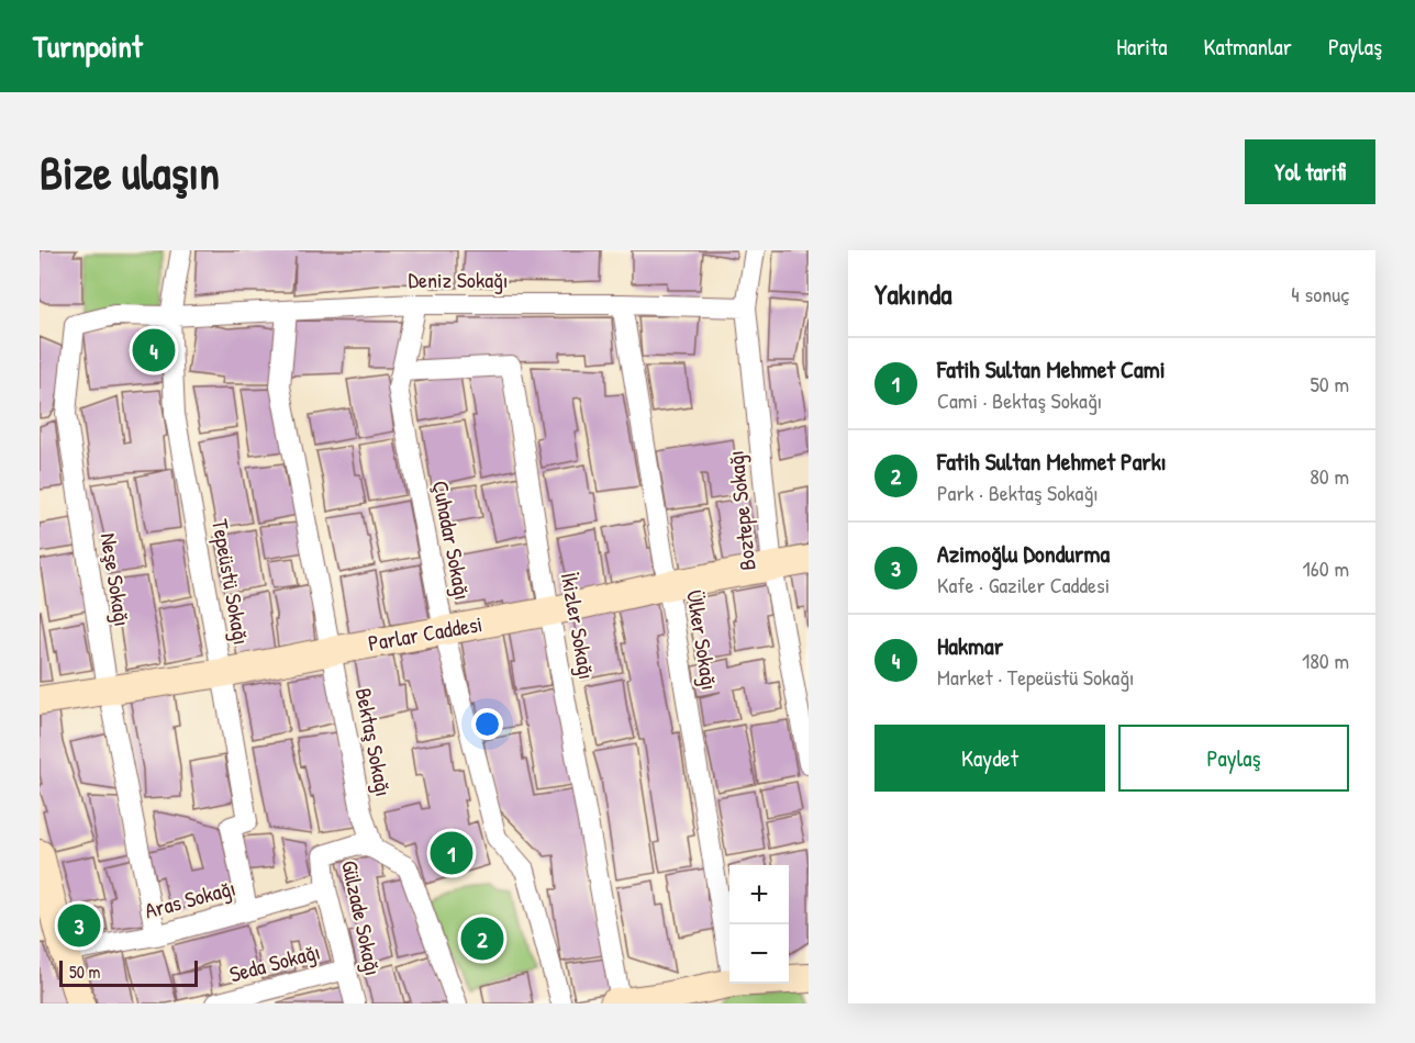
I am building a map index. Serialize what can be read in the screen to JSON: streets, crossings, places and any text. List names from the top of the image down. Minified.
{"streets":{"street":["Deniz Sokağı","Boztepe Sokağı","Çuhadar Sokağı","Neşe Sokağı","Tepeüstü Sokağı","İkizler Sokağı","Parlar Caddesi","Ülker Sokağı","Bektaş Sokağı","Aras Sokağı","Gülzade Sokağı","Seda Sokağı"]},"crossings":[["Deniz Sokağı","Boztepe Sokağı"],["Deniz Sokağı","Çuhadar Sokağı"],["Deniz Sokağı","Neşe Sokağı"],["Deniz Sokağı","Tepeüstü Sokağı"],["Deniz Sokağı","Ülker Sokağı"],["Deniz Sokağı","Bektaş Sokağı"],["Boztepe Sokağı","Parlar Caddesi"],["Çuhadar Sokağı","İkizler Sokağı"],["Çuhadar Sokağı","Parlar Caddesi"],["Neşe Sokağı","Tepeüstü Sokağı"],["Neşe Sokağı","Parlar Caddesi"],["Neşe Sokağı","Aras Sokağı"],["Tepeüstü Sokağı","Parlar Caddesi"],["Tepeüstü Sokağı","Aras Sokağı"],["İkizler Sokağı","Parlar Caddesi"],["Parlar Caddesi","Ülker Sokağı"],["Parlar Caddesi","Bektaş Sokağı"],["Bektaş Sokağı","Gülzade Sokağı"],["Aras Sokağı","Gülzade Sokağı"],["Gülzade Sokağı","Seda Sokağı"]],"scale_bar":"50 m","page":{"header":"Turnpoint","nav":["Harita","Katmanlar","Paylaş"],"buttons":["Yol tarifi",["Kaydet","Paylaş"]],"title":"Bize ulaşın","heading":["Yakında","4 sonuç"],"pins":["4","1","3","2"],"list":[{"mark":"1","name":"Fatih Sultan Mehmet Cami","note":"Cami · Bektaş Sokağı","value":"50 m"},{"mark":"2","name":"Fatih Sultan Mehmet Parkı","note":"Park · Bektaş Sokağı","value":"80 m"},{"mark":"3","name":"Azimoğlu Dondurma","note":"Kafe · Gaziler Caddesi","value":"160 m"},{"mark":"4","name":"Hakmar","note":"Market · Tepeüstü Sokağı","value":"180 m"}],"map_buttons":["+","−"],"scale":"50 m"}}
